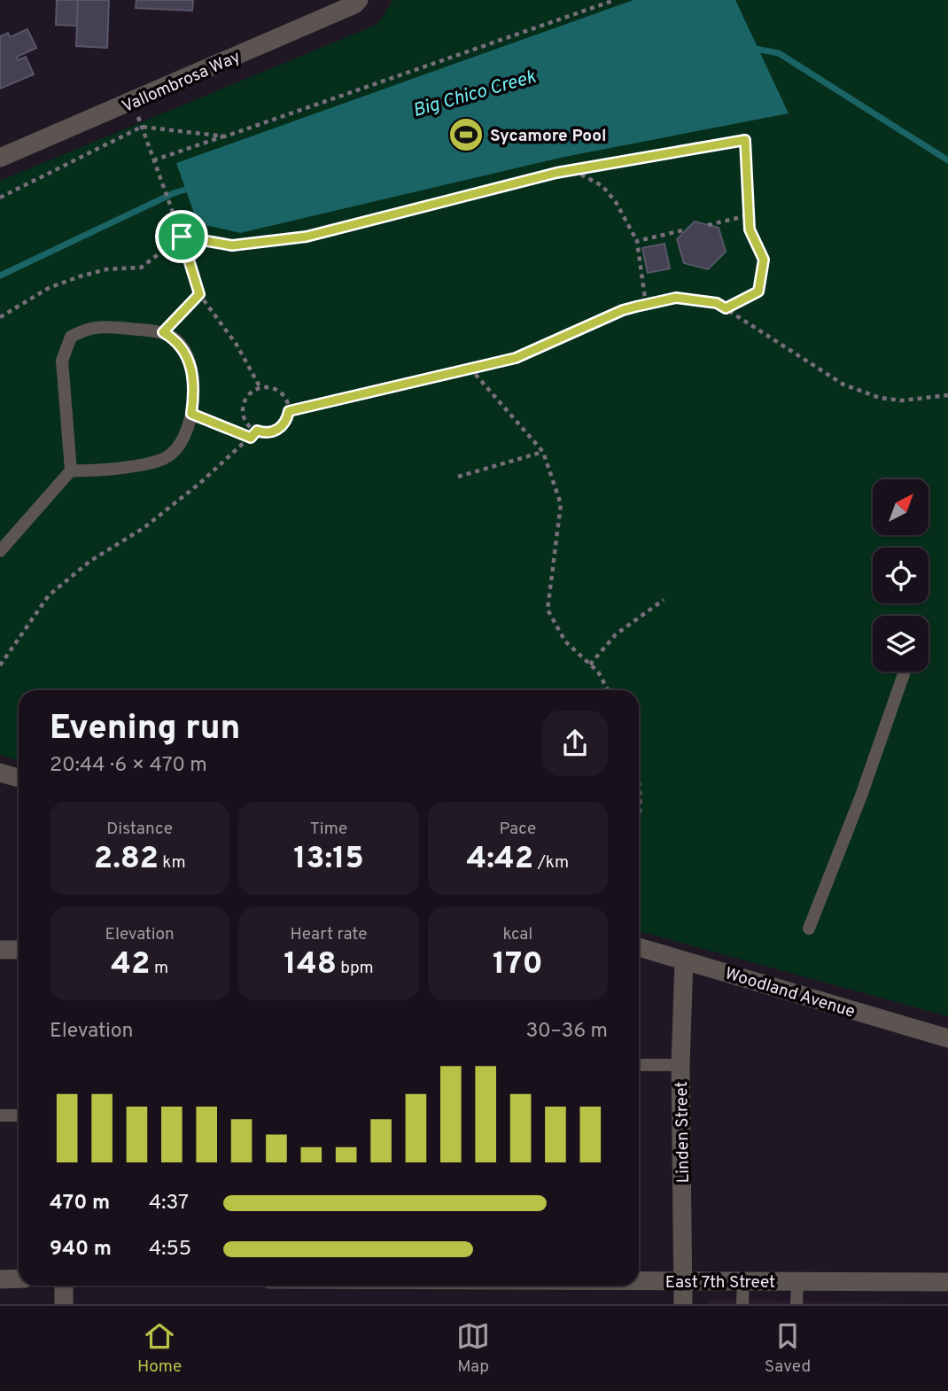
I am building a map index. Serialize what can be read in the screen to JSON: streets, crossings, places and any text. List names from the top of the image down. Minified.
{"streets":{"street":["Vallombrosa Way","Woodland Avenue","Linden Street","East 7th Street"]},"crossings":[["Woodland Avenue","Linden Street"],["Linden Street","East 7th Street"]],"water":["Big Chico Creek"],"places":{"sports":["Sycamore Pool"]},"north":"top right","page":{"heading":["Evening run","20:44 · 6 × 470 m"],"stats":[["Distance","2.82 km"],["Time","13:15"],["Pace","4:42 /km"],["Elevation","42 m"],["Heart rate","148 bpm"],["kcal","170"]],"chart":["Elevation","30–36 m"],"list":[{"name":"470 m","note":"4:37"},{"name":"940 m","note":"4:55"}],"tabs":["Home","Map","Saved"]}}
